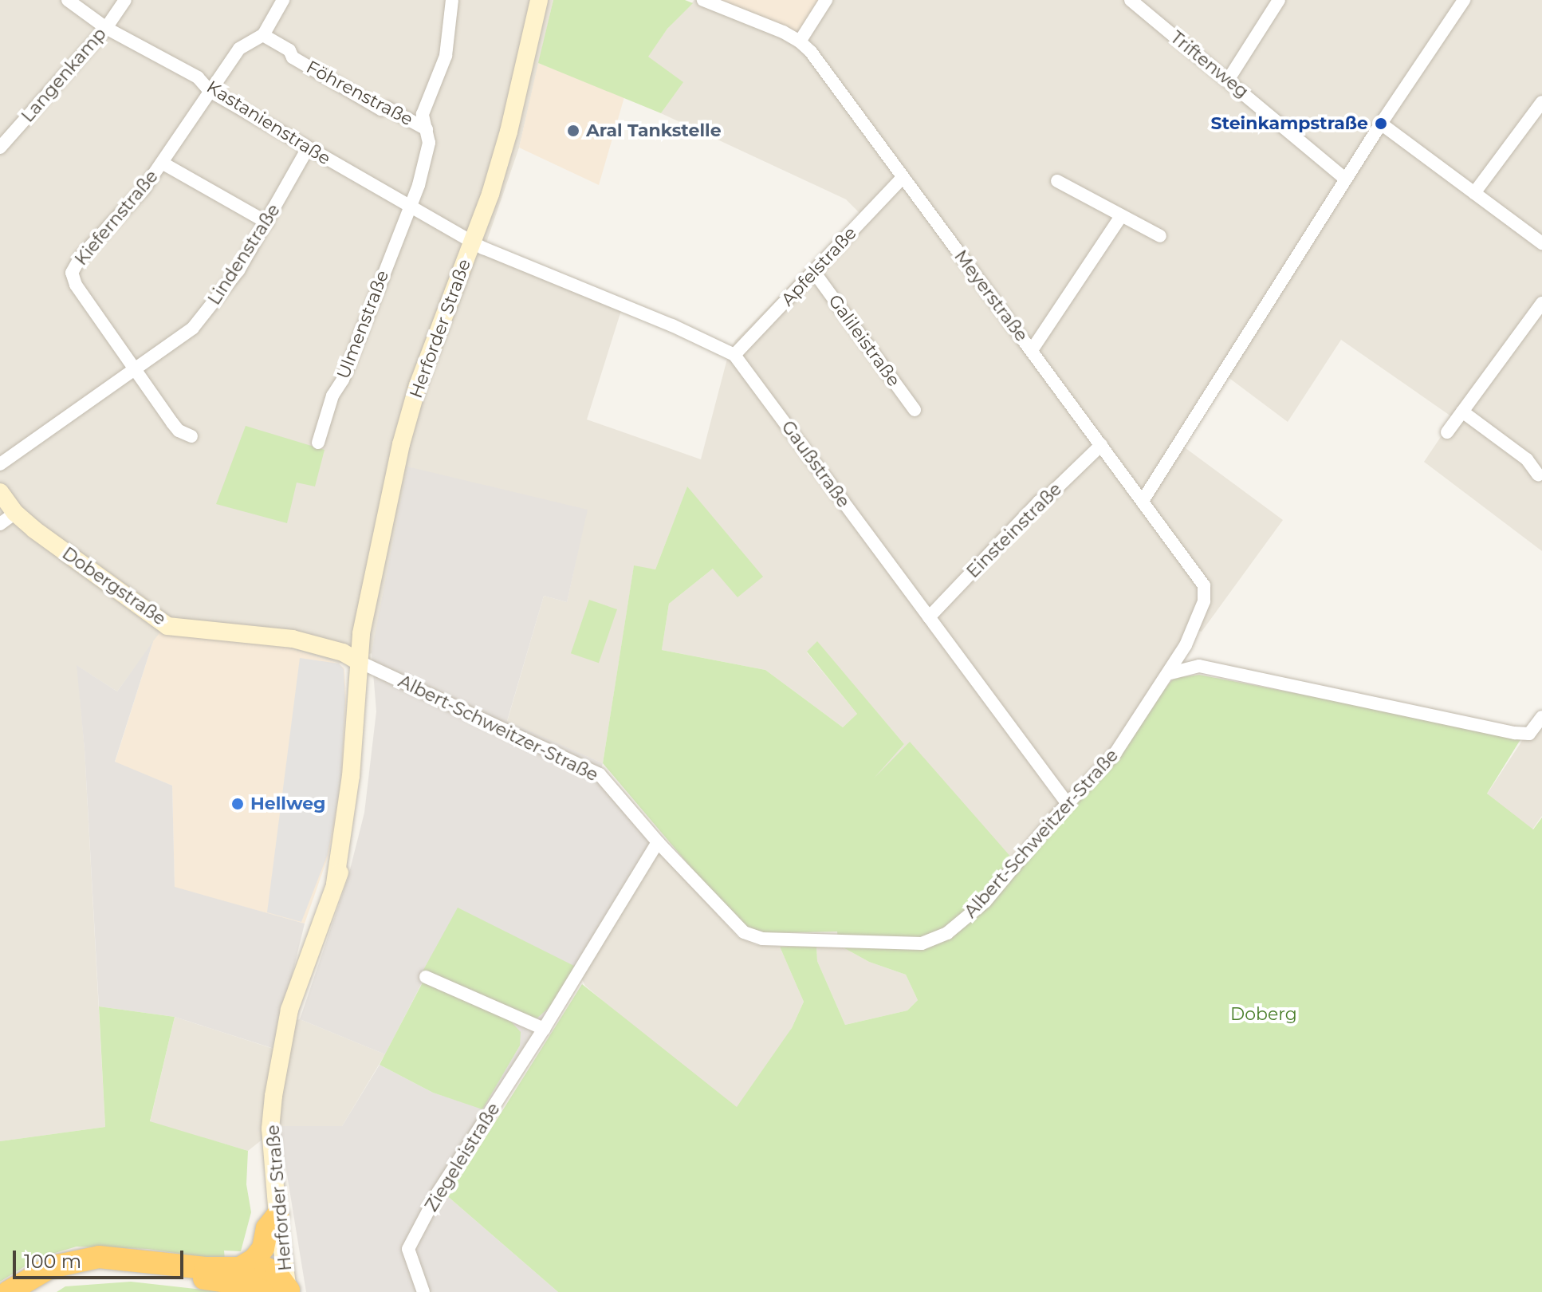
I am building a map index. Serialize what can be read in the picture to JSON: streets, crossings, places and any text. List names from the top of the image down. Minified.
{"streets":{"main road":["Herforder Straße","Dobergstraße"],"street":["Triftenweg","Langenkamp","Föhrenstraße","Kastanienstraße","Kiefernstraße","Lindenstraße","Apfelstraße","Meyerstraße","Ulmenstraße","Galileistraße","Gaußstraße","Einsteinstraße","Albert-Schweitzer-Straße","Ziegeleistraße"]},"crossings":[["Langenkamp","Kastanienstraße"],["Föhrenstraße","Kastanienstraße"],["Föhrenstraße","Ulmenstraße"],["Kastanienstraße","Kiefernstraße"],["Kastanienstraße","Lindenstraße"],["Kastanienstraße","Ulmenstraße"],["Kastanienstraße","Herforder Straße"],["Kastanienstraße","Gaußstraße"],["Kiefernstraße","Lindenstraße"],["Apfelstraße","Meyerstraße"],["Apfelstraße","Galileistraße"],["Apfelstraße","Gaußstraße"],["Meyerstraße","Einsteinstraße"],["Meyerstraße","Albert-Schweitzer-Straße"],["Herforder Straße","Gaußstraße"],["Herforder Straße","Dobergstraße"],["Herforder Straße","Albert-Schweitzer-Straße"],["Gaußstraße","Einsteinstraße"],["Gaußstraße","Albert-Schweitzer-Straße"],["Dobergstraße","Albert-Schweitzer-Straße"],["Albert-Schweitzer-Straße","Ziegeleistraße"]],"parks":["Doberg"],"places":["Steinkampstraße","Aral Tankstelle","Hellweg"],"scale_bar":"100 m"}
